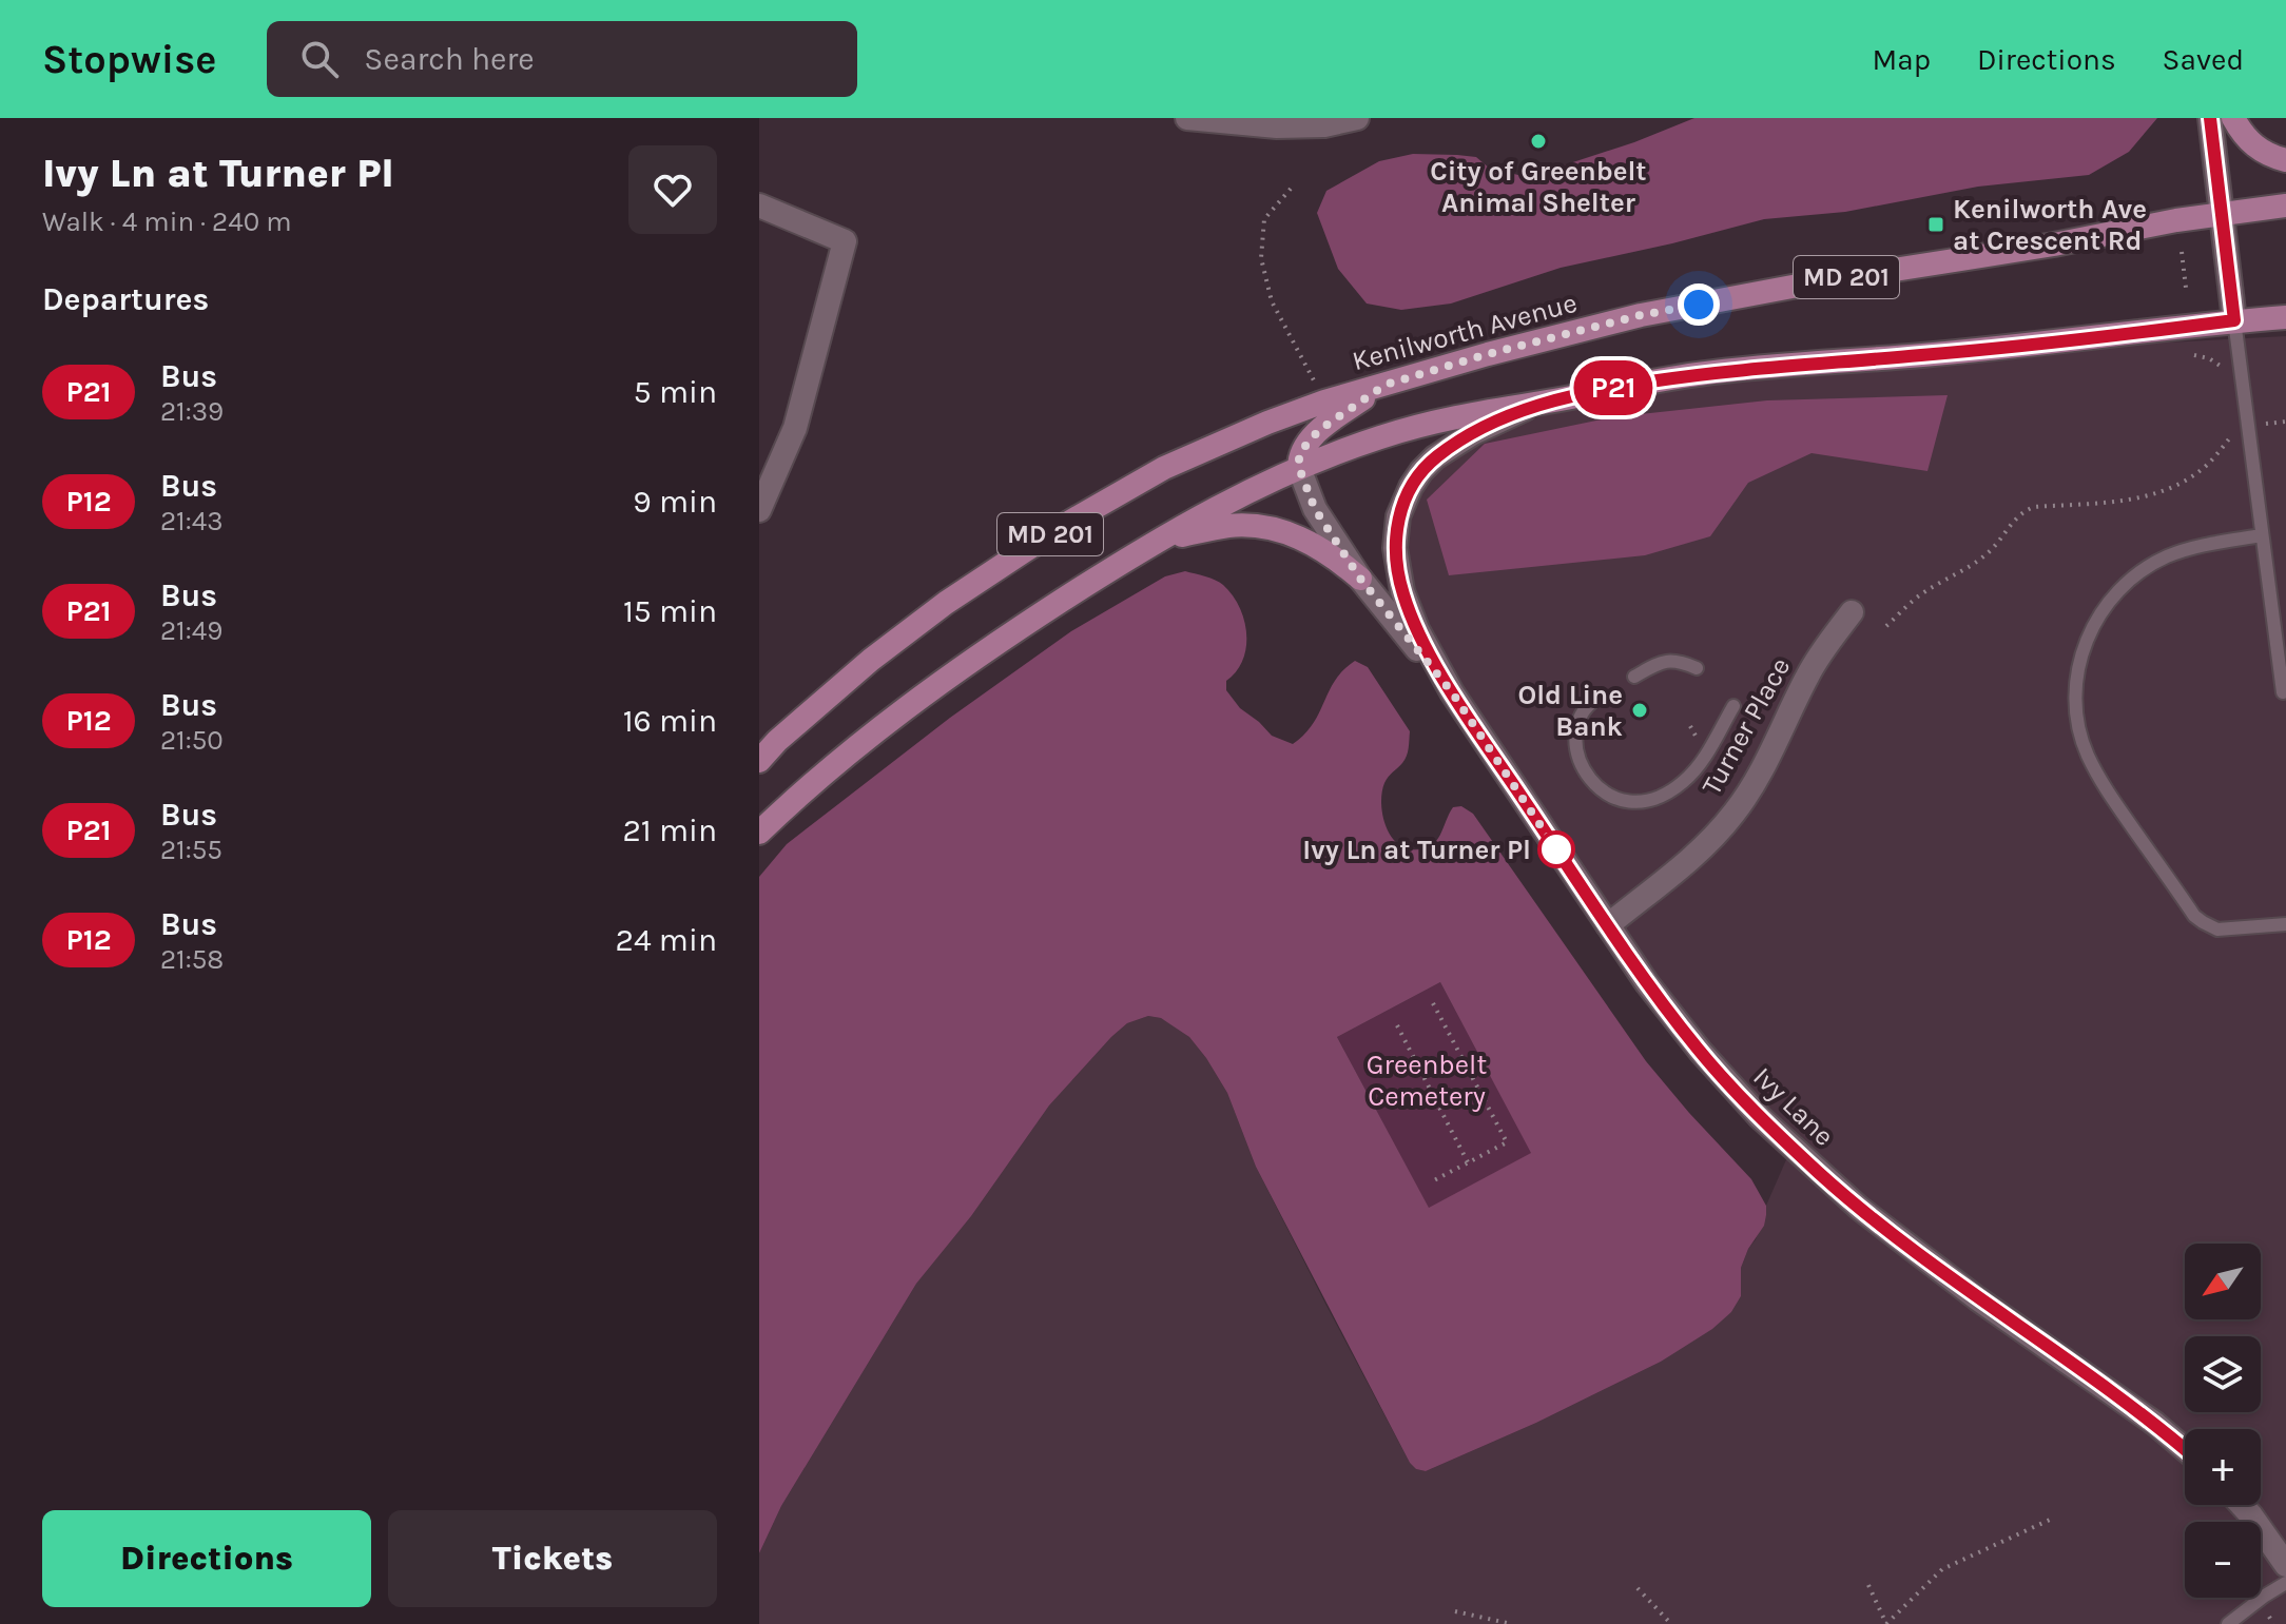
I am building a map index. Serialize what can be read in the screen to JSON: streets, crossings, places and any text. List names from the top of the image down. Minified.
{"streets":{"main road":["MD 201","Kenilworth Avenue"],"street":["Turner Place","Ivy Lane"]},"crossings":[["MD 201","Ivy Lane"],["Turner Place","Ivy Lane"]],"parks":["Greenbelt Cemetery"],"places":{"other":["City of Greenbelt Animal Shelter","Old Line Bank","Ivy Ln at Turner Pl"],"transit":["Kenilworth Ave at Crescent Rd"]},"lines":["bus line P21"],"north":"bottom left","page":{"header":"Stopwise","search":"Search here","nav":["Map","Directions","Saved"],"heading":[["Ivy Ln at Turner Pl","Walk · 4 min · 240 m"],"Departures"],"on_map":"P21","list":[{"mark":"P21","name":"Bus","note":"21:39","value":"5 min"},{"mark":"P12","name":"Bus","note":"21:43","value":"9 min"},{"mark":"P21","name":"Bus","note":"21:49","value":"15 min"},{"mark":"P12","name":"Bus","note":"21:50","value":"16 min"},{"mark":"P21","name":"Bus","note":"21:55","value":"21 min"},{"mark":"P12","name":"Bus","note":"21:58","value":"24 min"}],"map_buttons":["+","−"],"buttons":["Directions","Tickets"]}}
